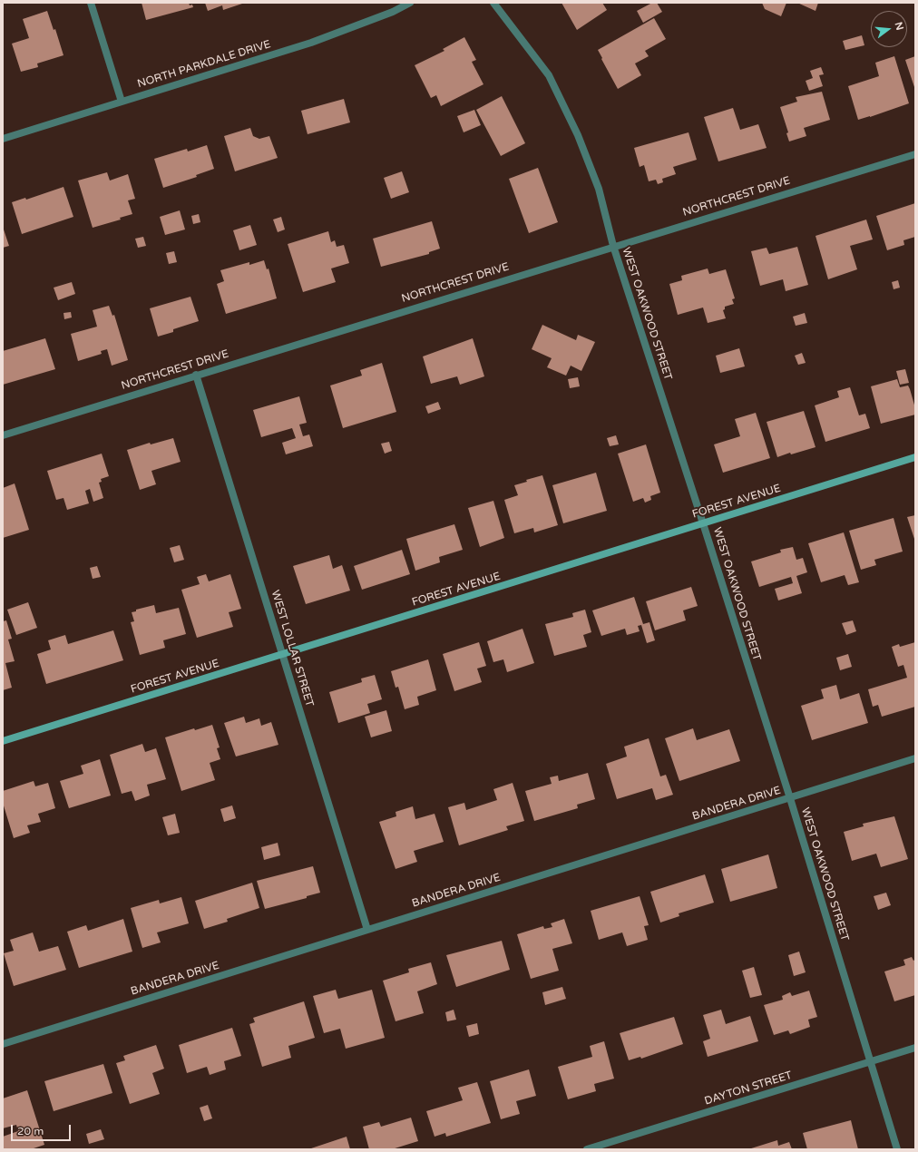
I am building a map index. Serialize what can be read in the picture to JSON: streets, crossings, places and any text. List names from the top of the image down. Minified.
{"streets":{"street":["NORTH PARKDALE DRIVE","NORTHCREST DRIVE","WEST OAKWOOD STREET","FOREST AVENUE","WEST LOLLAR STREET","BANDERA DRIVE","DAYTON STREET"]},"crossings":[["NORTHCREST DRIVE","WEST OAKWOOD STREET"],["NORTHCREST DRIVE","WEST LOLLAR STREET"],["WEST OAKWOOD STREET","FOREST AVENUE"],["WEST OAKWOOD STREET","BANDERA DRIVE"],["WEST OAKWOOD STREET","DAYTON STREET"],["FOREST AVENUE","WEST LOLLAR STREET"],["WEST LOLLAR STREET","BANDERA DRIVE"]],"scale_bar":"20 m","north":"right"}
